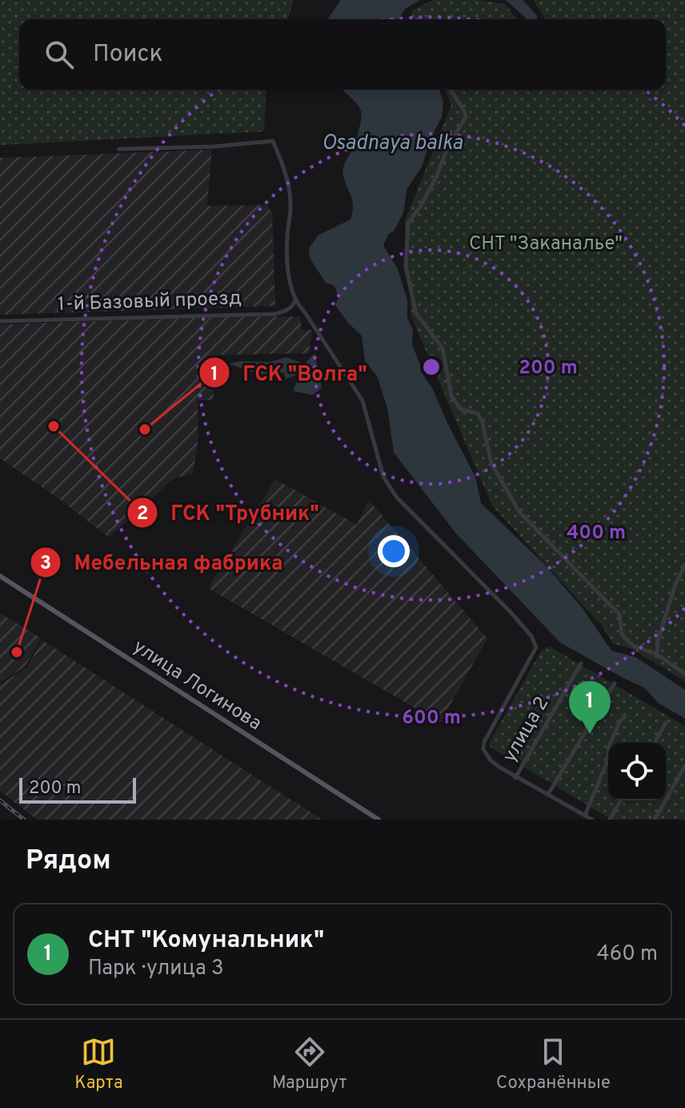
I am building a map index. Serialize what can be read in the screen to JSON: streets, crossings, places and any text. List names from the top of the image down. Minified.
{"streets":{"main road":["улица Логинова"],"street":["1-й Базовый проезд","улица 2"]},"water":["Osadnaya balka"],"parks":["СНТ \"Заканалье\""],"places":["ГСК \"Трубник\"","ГСК \"Волга\"","Мебельная фабрика"],"scale_bar":"200 m","page":{"search":"Поиск","pins":"1","scale":"200 m","heading":"Рядом","list":[{"mark":"1","name":"СНТ \"Комунальник\"","note":"Парк · улица 3","value":"460 m"}],"nav":["Карта","Маршрут","Сохранённые"]},"rings":["200 m","400 m","600 m"]}
